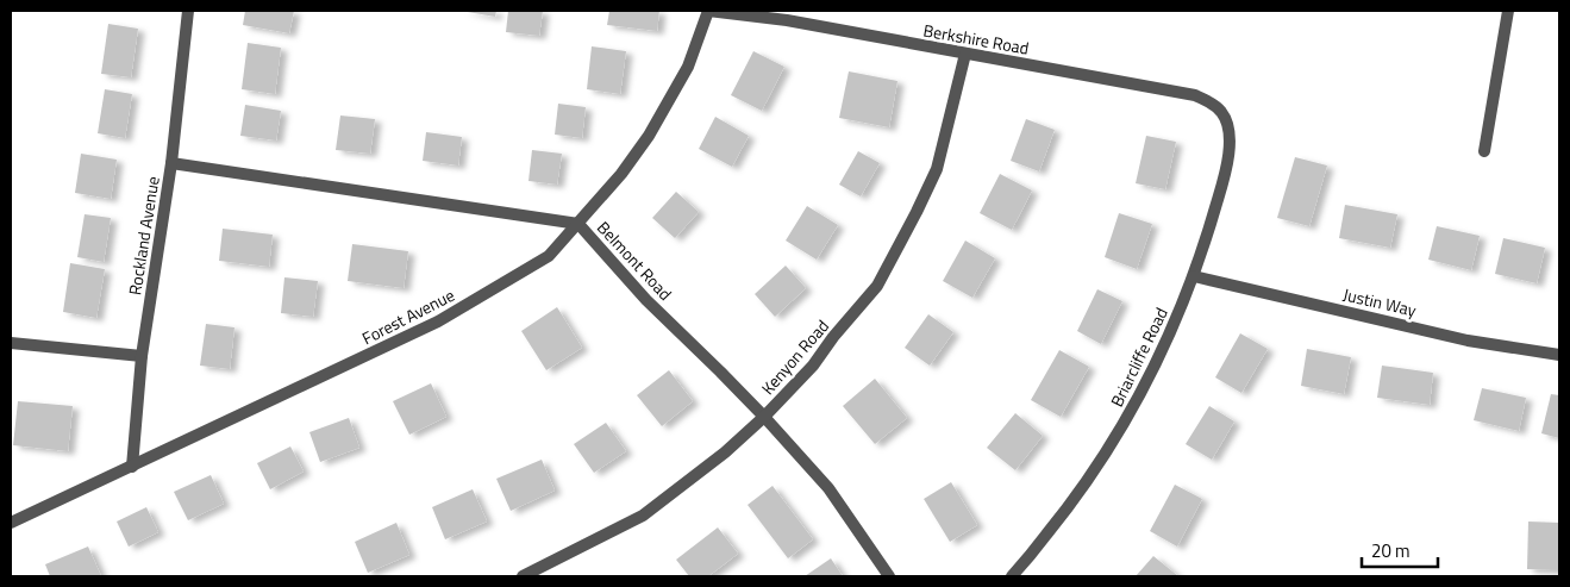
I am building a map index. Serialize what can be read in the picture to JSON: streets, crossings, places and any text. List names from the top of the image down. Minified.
{"streets":{"street":["Berkshire Road","Rockland Avenue","Belmont Road","Justin Way","Forest Avenue","Kenyon Road","Briarcliffe Road"]},"crossings":[["Berkshire Road","Forest Avenue"],["Berkshire Road","Kenyon Road"],["Berkshire Road","Briarcliffe Road"],["Rockland Avenue","Belmont Road"],["Rockland Avenue","Forest Avenue"],["Belmont Road","Forest Avenue"],["Belmont Road","Kenyon Road"],["Justin Way","Briarcliffe Road"]],"scale_bar":"20 m"}
